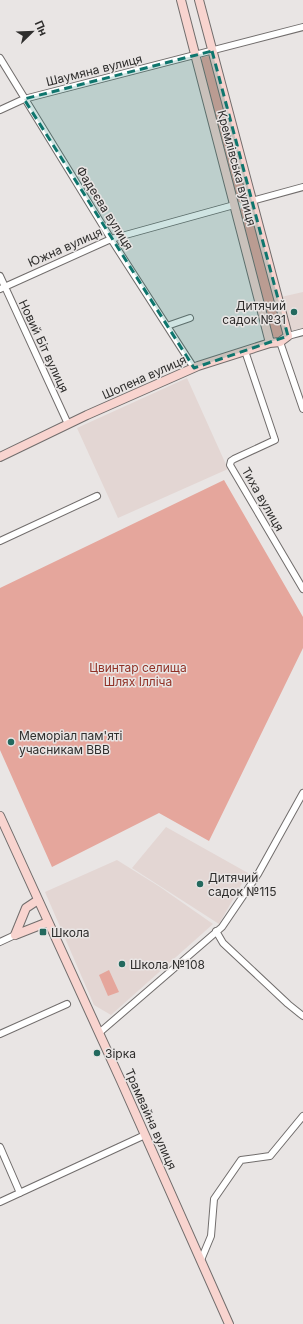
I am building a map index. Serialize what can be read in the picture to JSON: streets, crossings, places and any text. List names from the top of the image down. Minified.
{"streets":{"street":["Шаумяна вулиця","Кремлівська вулиця","Фадеєва вулиця","Южна вулиця","Новий Біт вулиця","Шопена вулиця","Тиха вулиця","Трамвайна вулиця"]},"crossings":[["Шаумяна вулиця","Кремлівська вулиця"],["Шаумяна вулиця","Фадеєва вулиця"],["Кремлівська вулиця","Южна вулиця"],["Кремлівська вулиця","Шопена вулиця"],["Фадеєва вулиця","Южна вулиця"],["Фадеєва вулиця","Шопена вулиця"],["Южна вулиця","Новий Біт вулиця"],["Новий Біт вулиця","Шопена вулиця"],["Шопена вулиця","Тиха вулиця"]],"parks":["Цвинтар селища Шлях Ілліча"],"places":{"other":["Дитячий садок №31","Меморіал пам'яті учасникам ВВВ","Дитячий садок №115","Школа №108","Зірка"],"transit":["Школа"]},"north":"top right"}
